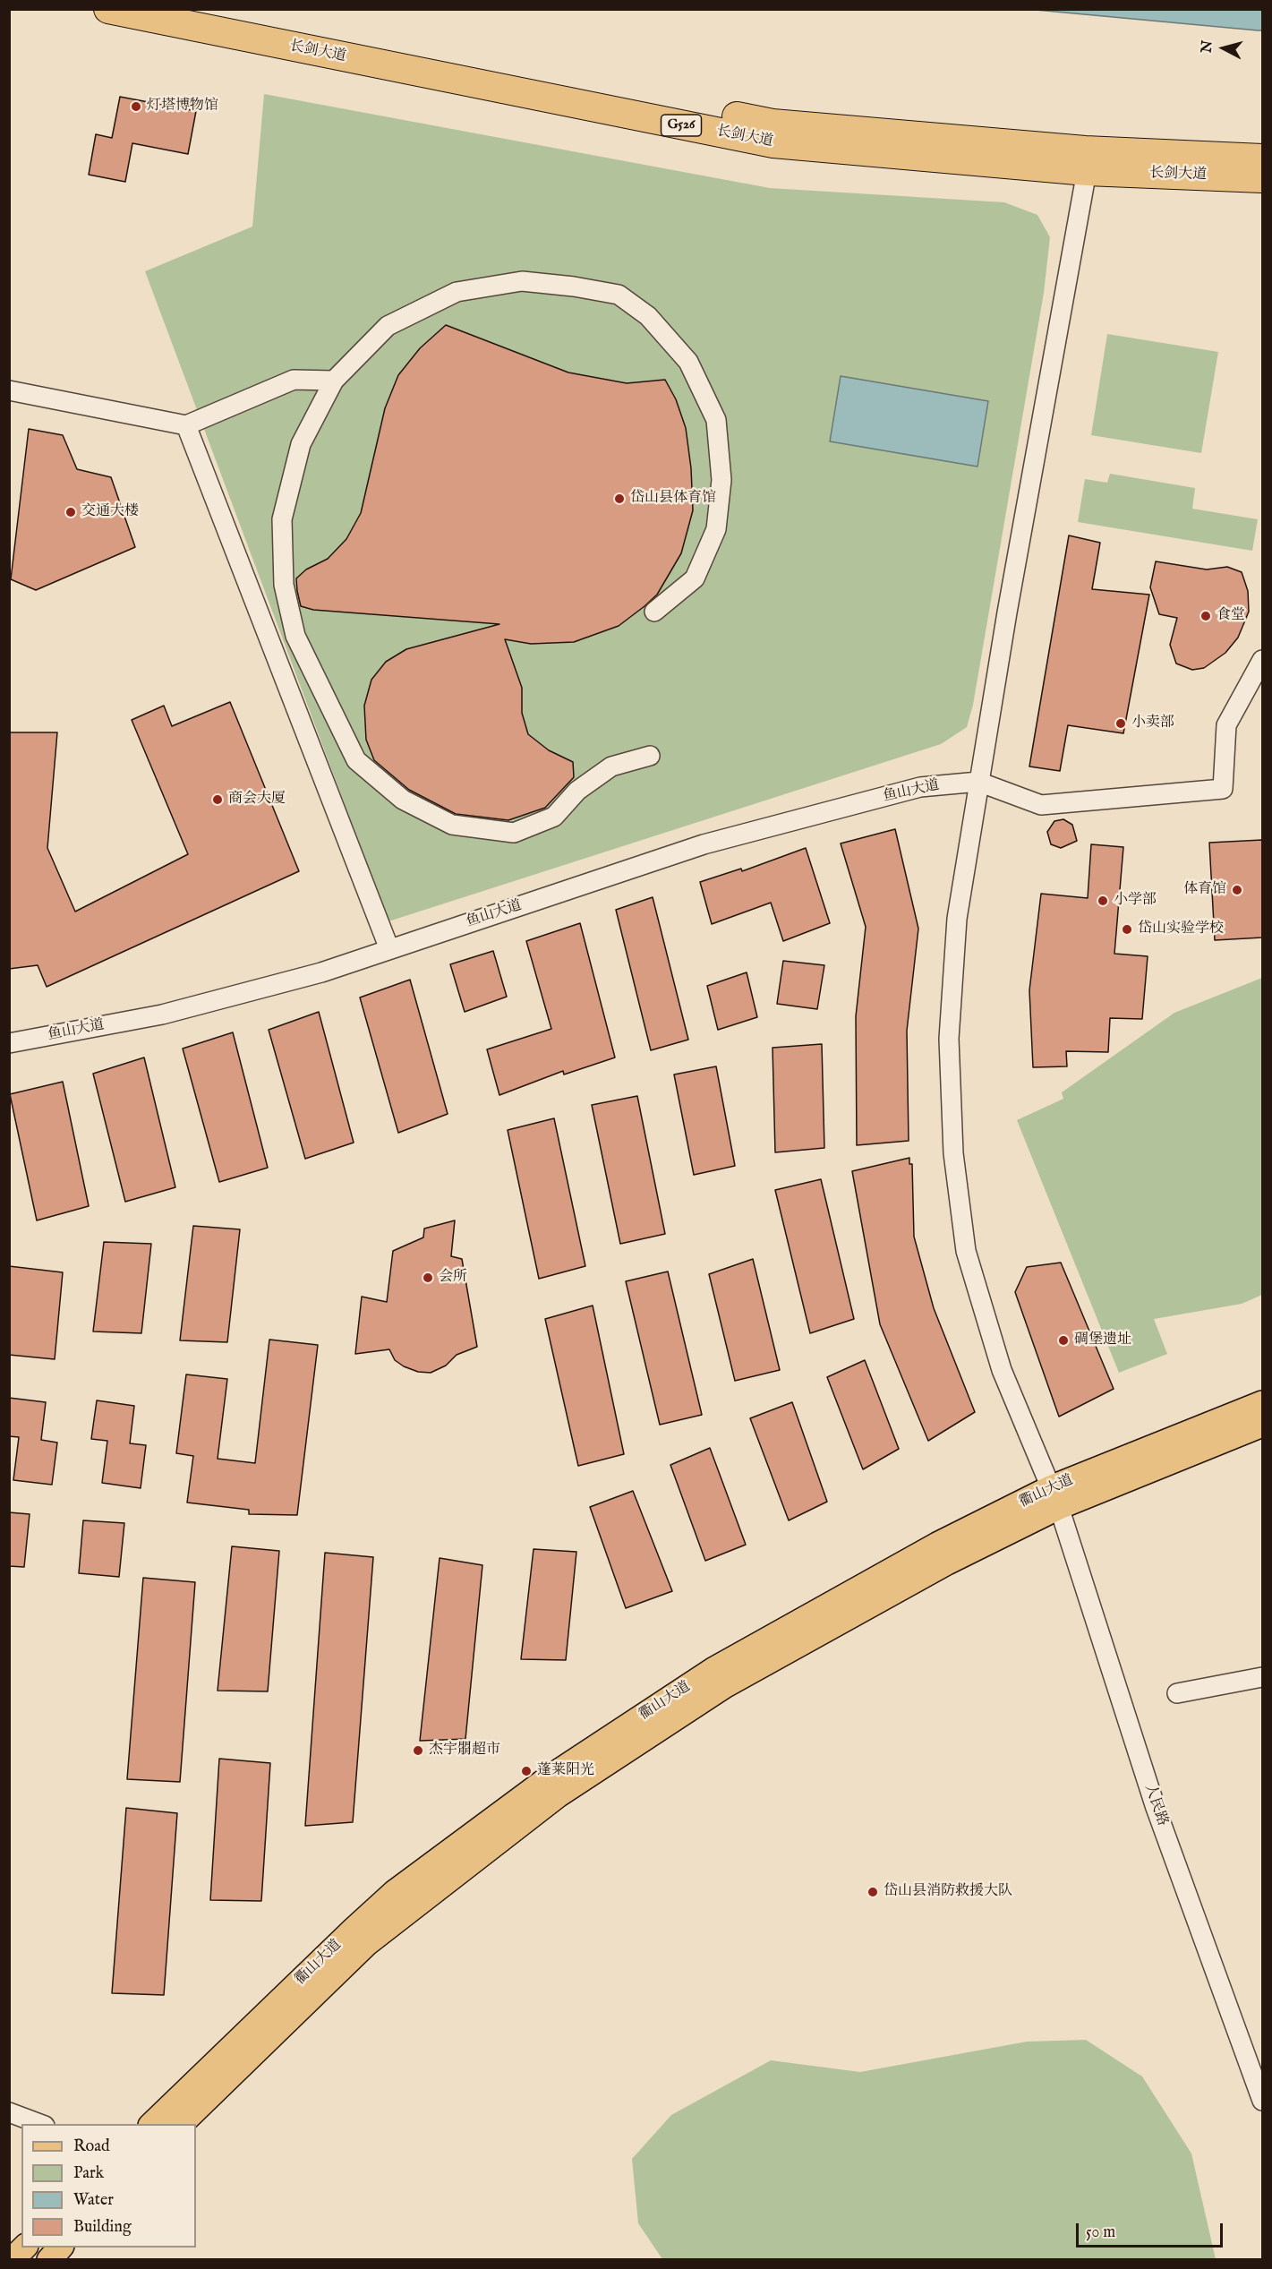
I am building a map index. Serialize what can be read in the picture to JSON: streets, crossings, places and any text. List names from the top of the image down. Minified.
{"streets":{"highway":["长剑大道","G526"],"main road":["衢山大道"],"street":["鱼山大道","人民路"]},"crossings":[["长剑大道","人民路"],["鱼山大道","人民路"],["衢山大道","人民路"]],"places":["灯塔博物馆","岱山县体育馆","交通大楼","食堂","小卖部","商会大厦","体育馆","小学部","岱山实验学校","会所","碉堡遗址","杰宇朤超市","蓬莱阳光","岱山县消防救援大队"],"legend":["Road","Park","Water","Building"],"scale_bar":"50 m","north":"left"}
